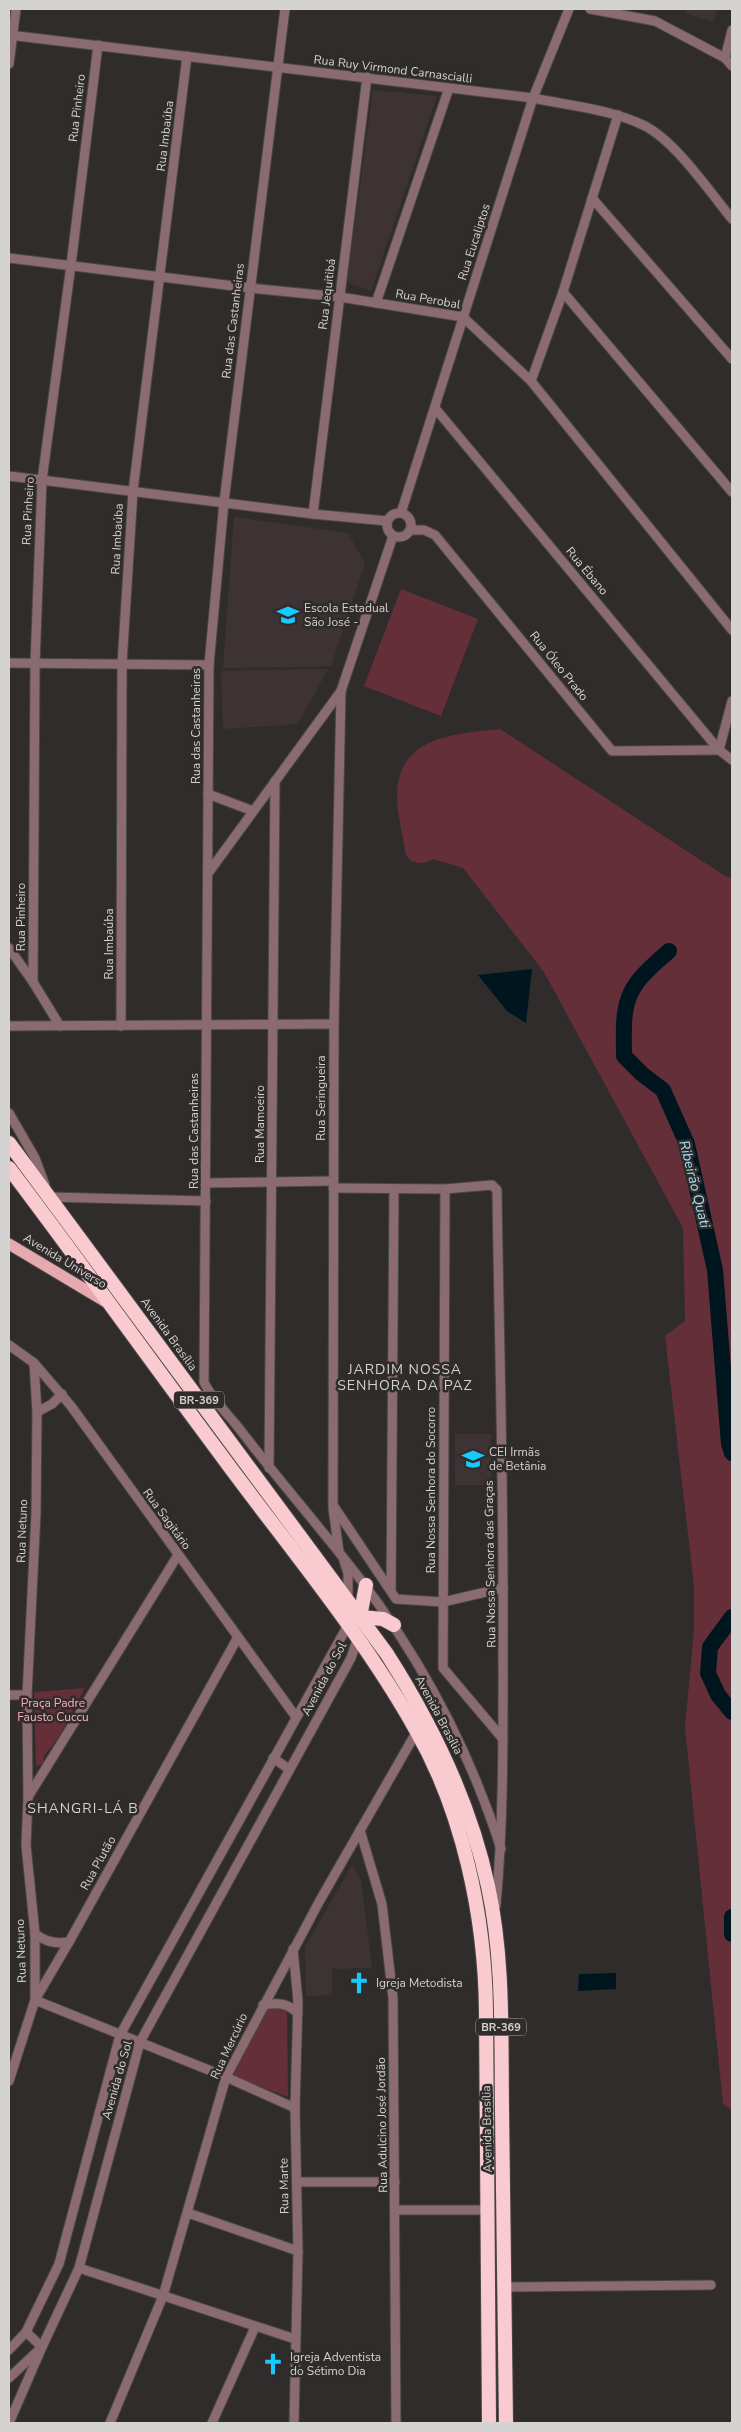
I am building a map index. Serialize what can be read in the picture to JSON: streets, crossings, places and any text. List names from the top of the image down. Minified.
{"streets":{"highway":["Avenida Brasília","BR-369"],"main road":["Avenida Universo"],"street":["Rua Ruy Virmond Carnascialli","Rua Pinheiro","Rua Imbaúba","Rua Eucaliptos","Rua Jequitibá","Rua Perobal","Rua das Castanheiras","Rua Ébano","Rua Óleo Prado","Rua Seringueira","Rua Mamoeiro","Rua Nossa Senhora do Socorro","Rua Sagitário","Rua Netuno","Rua Nossa Senhora das Graças","Avenida do Sol","Rua Plutão","Rua Mercúrio","Rua Adulcino José Jordão","Rua Marte"]},"crossings":[["Rua Ruy Virmond Carnascialli","Rua Pinheiro"],["Rua Ruy Virmond Carnascialli","Rua Imbaúba"],["Rua Ruy Virmond Carnascialli","Rua Eucaliptos"],["Rua Ruy Virmond Carnascialli","Rua Jequitibá"],["Rua Ruy Virmond Carnascialli","Rua das Castanheiras"],["Rua Pinheiro","Rua Perobal"],["Rua Imbaúba","Rua Perobal"],["Rua Eucaliptos","Rua Perobal"],["Rua Eucaliptos","Rua Ébano"],["Rua Eucaliptos","Rua Óleo Prado"],["Rua Jequitibá","Rua Perobal"],["Rua Perobal","Rua das Castanheiras"],["Rua das Castanheiras","Avenida Brasília"],["Rua Ébano","Rua Óleo Prado"],["Rua Seringueira","Avenida Brasília"],["Rua Seringueira","Avenida do Sol"],["Rua Mamoeiro","Avenida Brasília"],["Avenida Universo","Avenida Brasília"],["Avenida Brasília","Rua Nossa Senhora das Graças"],["Avenida Brasília","Avenida do Sol"],["Avenida Brasília","Rua Mercúrio"],["Rua Nossa Senhora do Socorro","Rua Nossa Senhora das Graças"],["Rua Sagitário","Rua Netuno"],["Rua Sagitário","Avenida do Sol"],["Rua Sagitário","Rua Plutão"],["Rua Netuno","Rua Plutão"],["Rua Mercúrio","Rua Adulcino José Jordão"],["Rua Mercúrio","Rua Marte"]],"districts":["JARDIM NOSSA SENHORA DA PAZ","SHANGRI-LÁ B"],"water":["Ribeirão Quati"],"parks":["Praça Padre Fausto Cuccu"],"places":{"school or university":["Escola Estadual São José -","CEI Irmãs de Betânia"],"church":["Igreja Metodista","Igreja Adventista do Sétimo Dia"]}}
